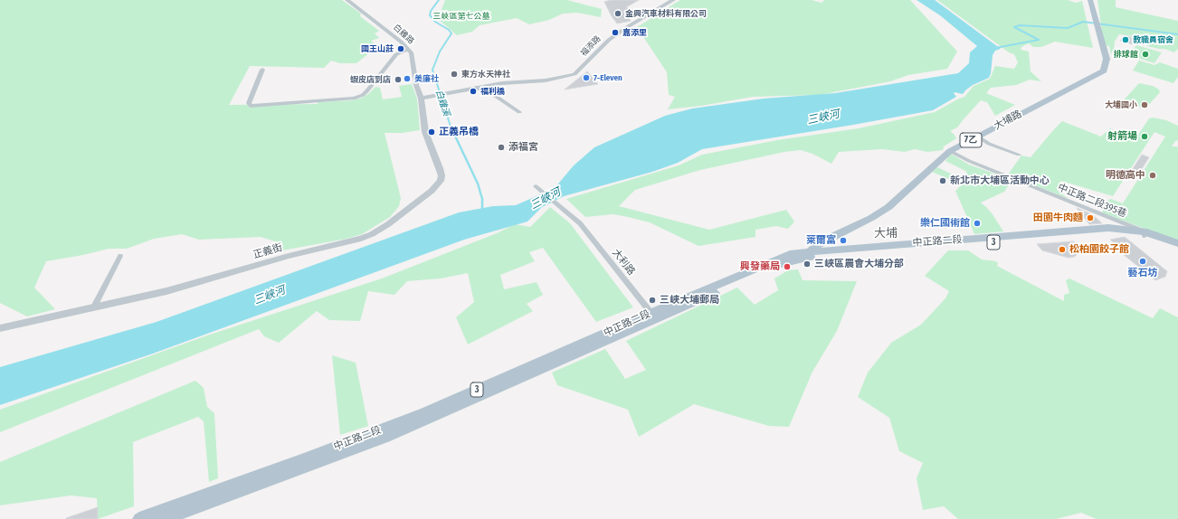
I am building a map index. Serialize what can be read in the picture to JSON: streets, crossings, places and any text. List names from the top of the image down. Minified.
{"streets":{"main road":["大埔路","7乙","中正路二段","3"],"street":["白雞路","福添路","中正路二段395巷","正義街","大利路"]},"crossings":[["白雞路","正義街"],["大埔路","中正路二段395巷"],["大埔路","中正路二段"],["中正路二段395巷","中正路二段"],["中正路二段","大利路"]],"districts":["大埔"],"water":["白雞溪","三峽河"],"parks":["三峽區第七公墓"],"places":["金興汽車材料有限公司","嘉添里","教職員宿舍","國王山莊","排球館","東方水天神社","7-Eleven","美廉社","蝦皮店到店","福利橋","大埔國小","正義吊橋","射箭場","添福宮","明德高中","新北市大埔區活動中心","田園牛肉麵","樂仁國術館","萊爾富","松柏園餃子館","藝石坊","三峽區農會大埔分部","興發藥局","三峽大埔郵局"]}
